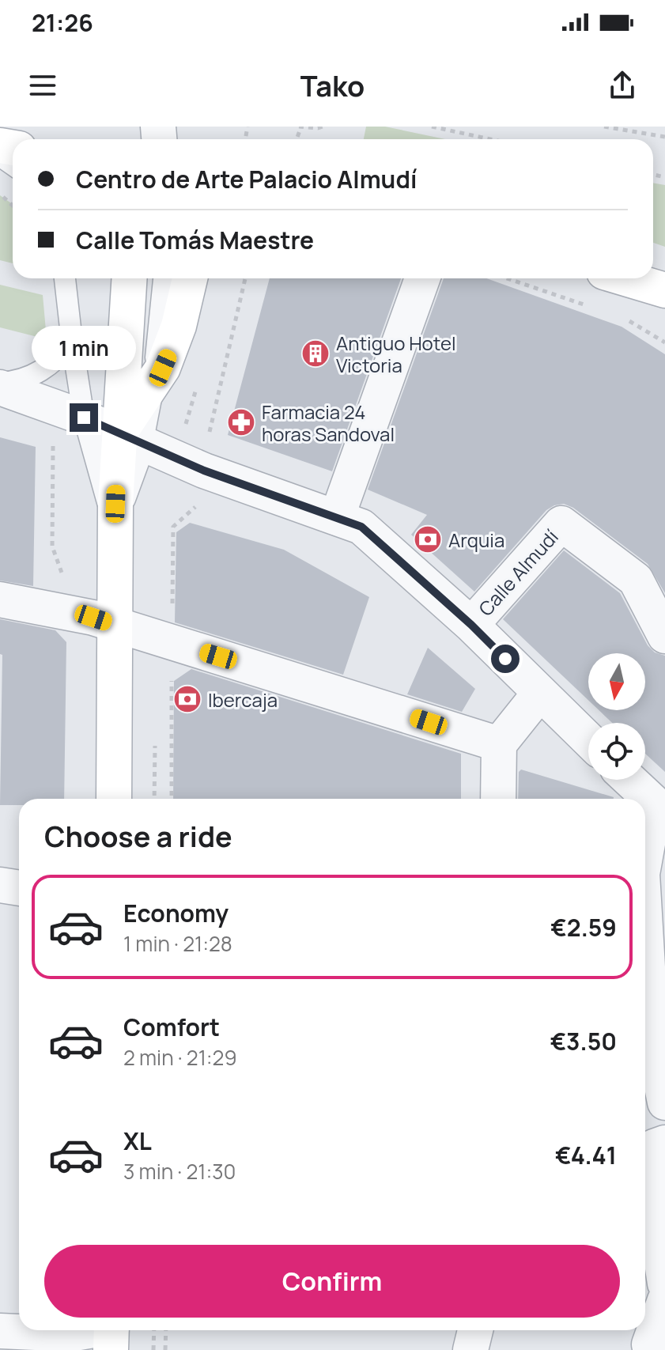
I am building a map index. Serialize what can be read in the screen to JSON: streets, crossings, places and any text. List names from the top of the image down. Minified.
{"streets":{"street":["Calle Almudí"]},"places":{"building":["Antiguo Hotel Victoria"],"pharmacy":["Farmacia 24 horas Sandoval"],"bank":["Arquia","Ibercaja"]},"north":"bottom","page":{"status":"21:26","header":"Tako","banner":["Centro de Arte Palacio Almudí","Calle Tomás Maestre"],"bubble":"1 min","heading":"Choose a ride","list":[{"name":"Economy","note":"1 min · 21:28","value":"€2.59"},{"name":"Comfort","note":"2 min · 21:29","value":"€3.50"},{"name":"XL","note":"3 min · 21:30","value":"€4.41"}],"buttons":"Confirm"}}
